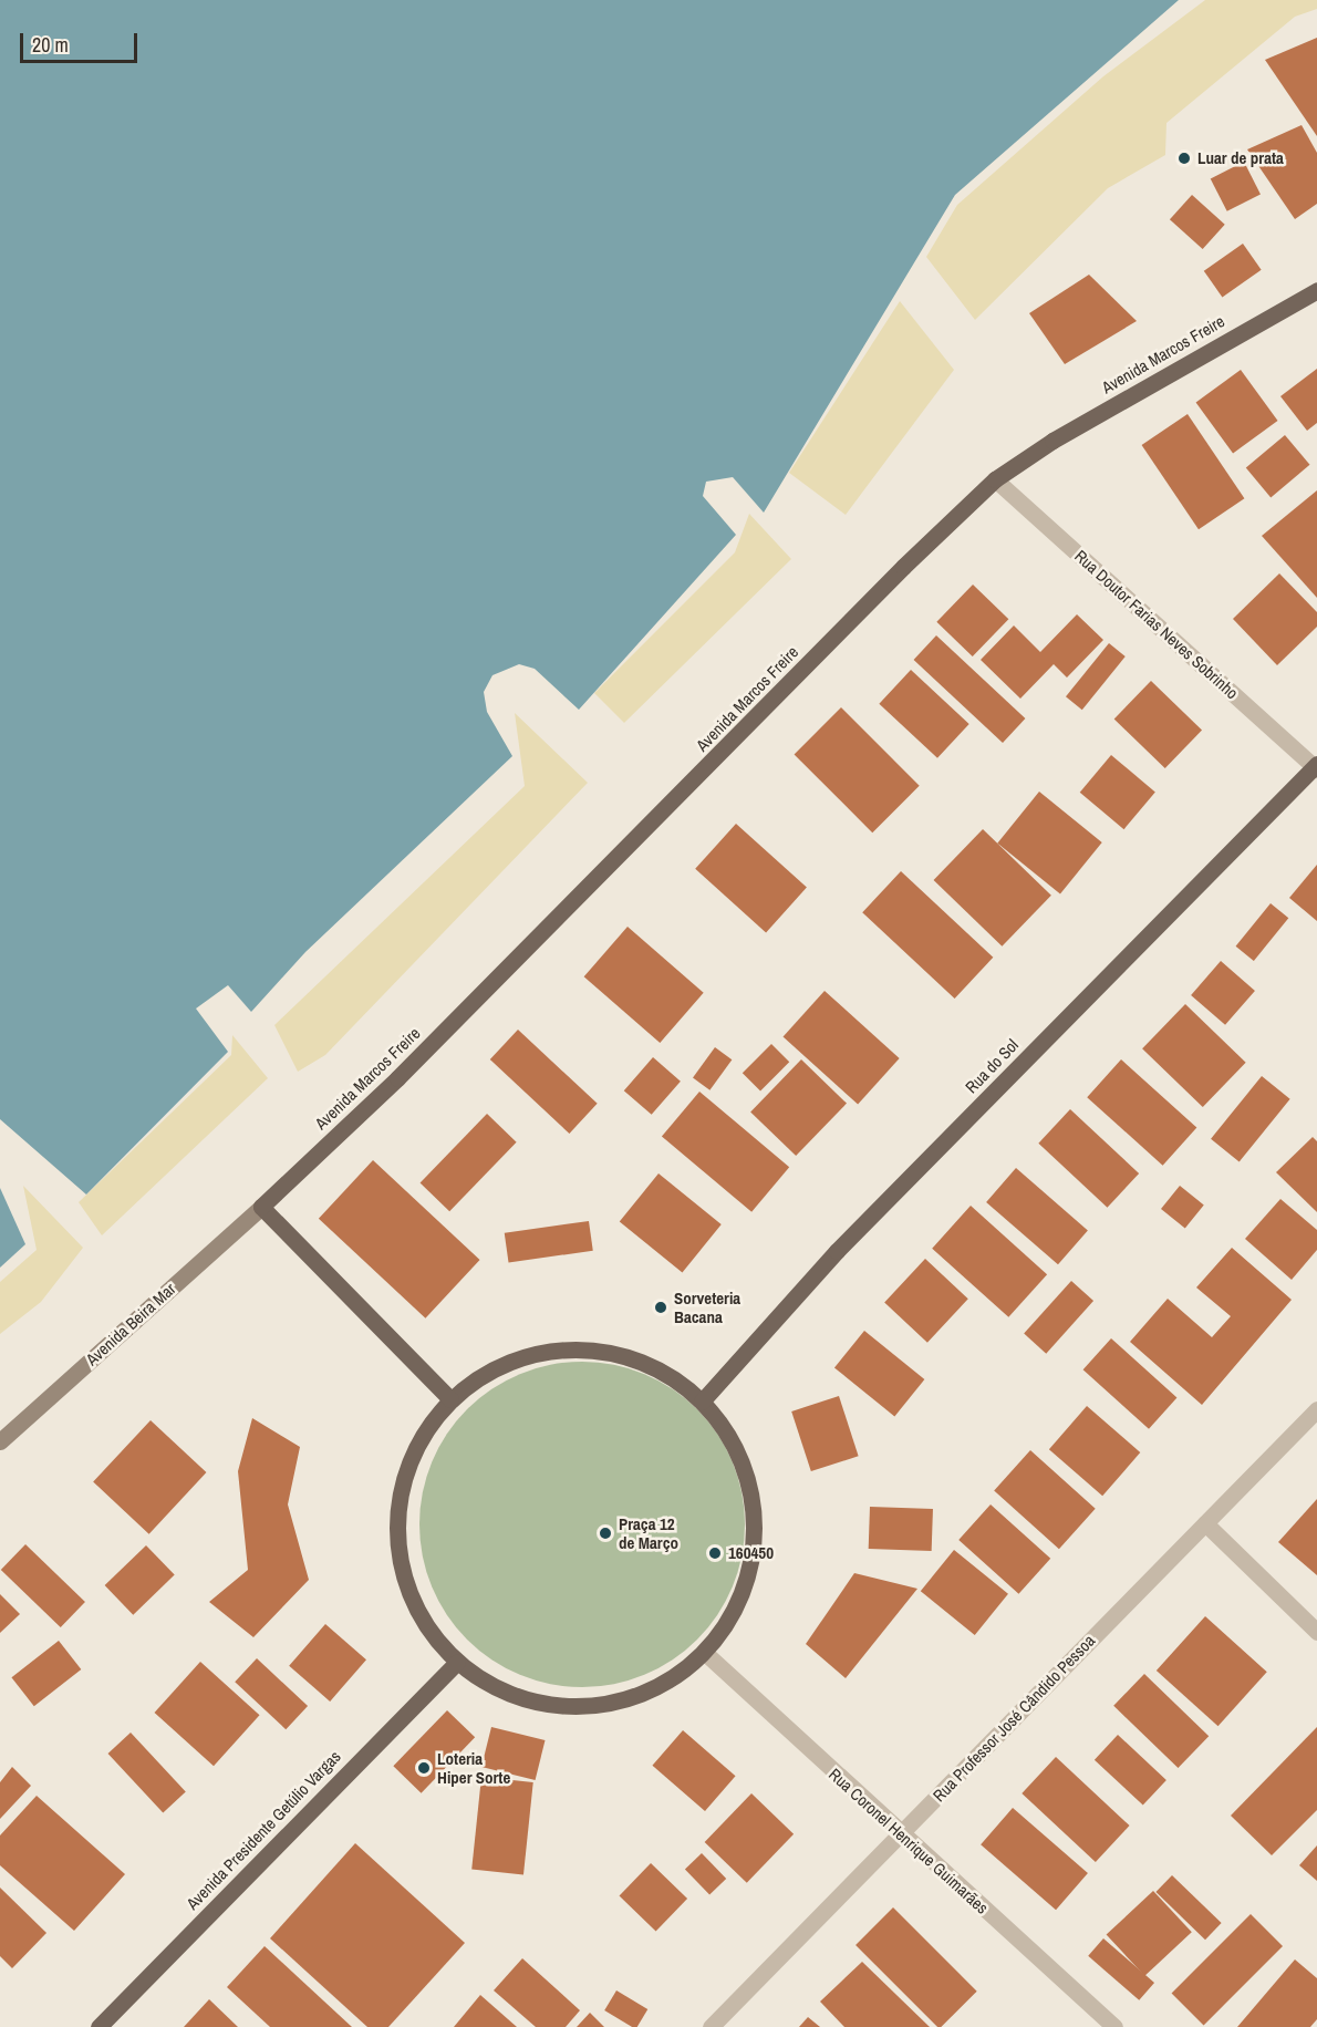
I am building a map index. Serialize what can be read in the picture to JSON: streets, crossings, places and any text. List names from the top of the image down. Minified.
{"streets":{"main road":["Avenida Marcos Freire","Rua do Sol","Avenida Beira Mar","Avenida Presidente Getúlio Vargas"],"street":["Rua Doutor Farias Neves Sobrinho","Rua Professor José Cândido Pessoa","Rua Coronel Henrique Guimarães"]},"crossings":[["Avenida Marcos Freire","Rua Doutor Farias Neves Sobrinho"],["Avenida Marcos Freire","Avenida Beira Mar"],["Rua Doutor Farias Neves Sobrinho","Rua do Sol"],["Rua Professor José Cândido Pessoa","Rua Coronel Henrique Guimarães"]],"places":["Luar de prata","Sorveteria Bacana","Praça 12 de Março","160450","Loteria Hiper Sorte"],"scale_bar":"20 m"}
